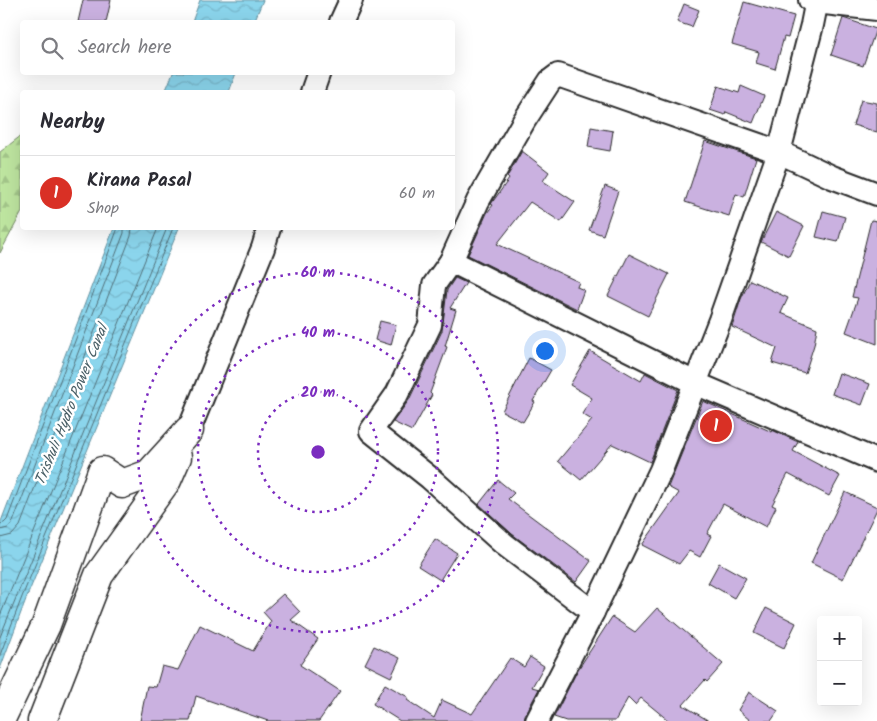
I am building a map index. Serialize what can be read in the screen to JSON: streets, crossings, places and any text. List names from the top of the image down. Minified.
{"water":["Trishuli Hydro Power Canal"],"page":{"search":"Search here","heading":"Nearby","list":[{"mark":"1","name":"Kirana Pasal","note":"Shop","value":"60 m"}],"pins":"1","map_buttons":["+","−"]},"rings":["60 m","40 m","20 m"]}
